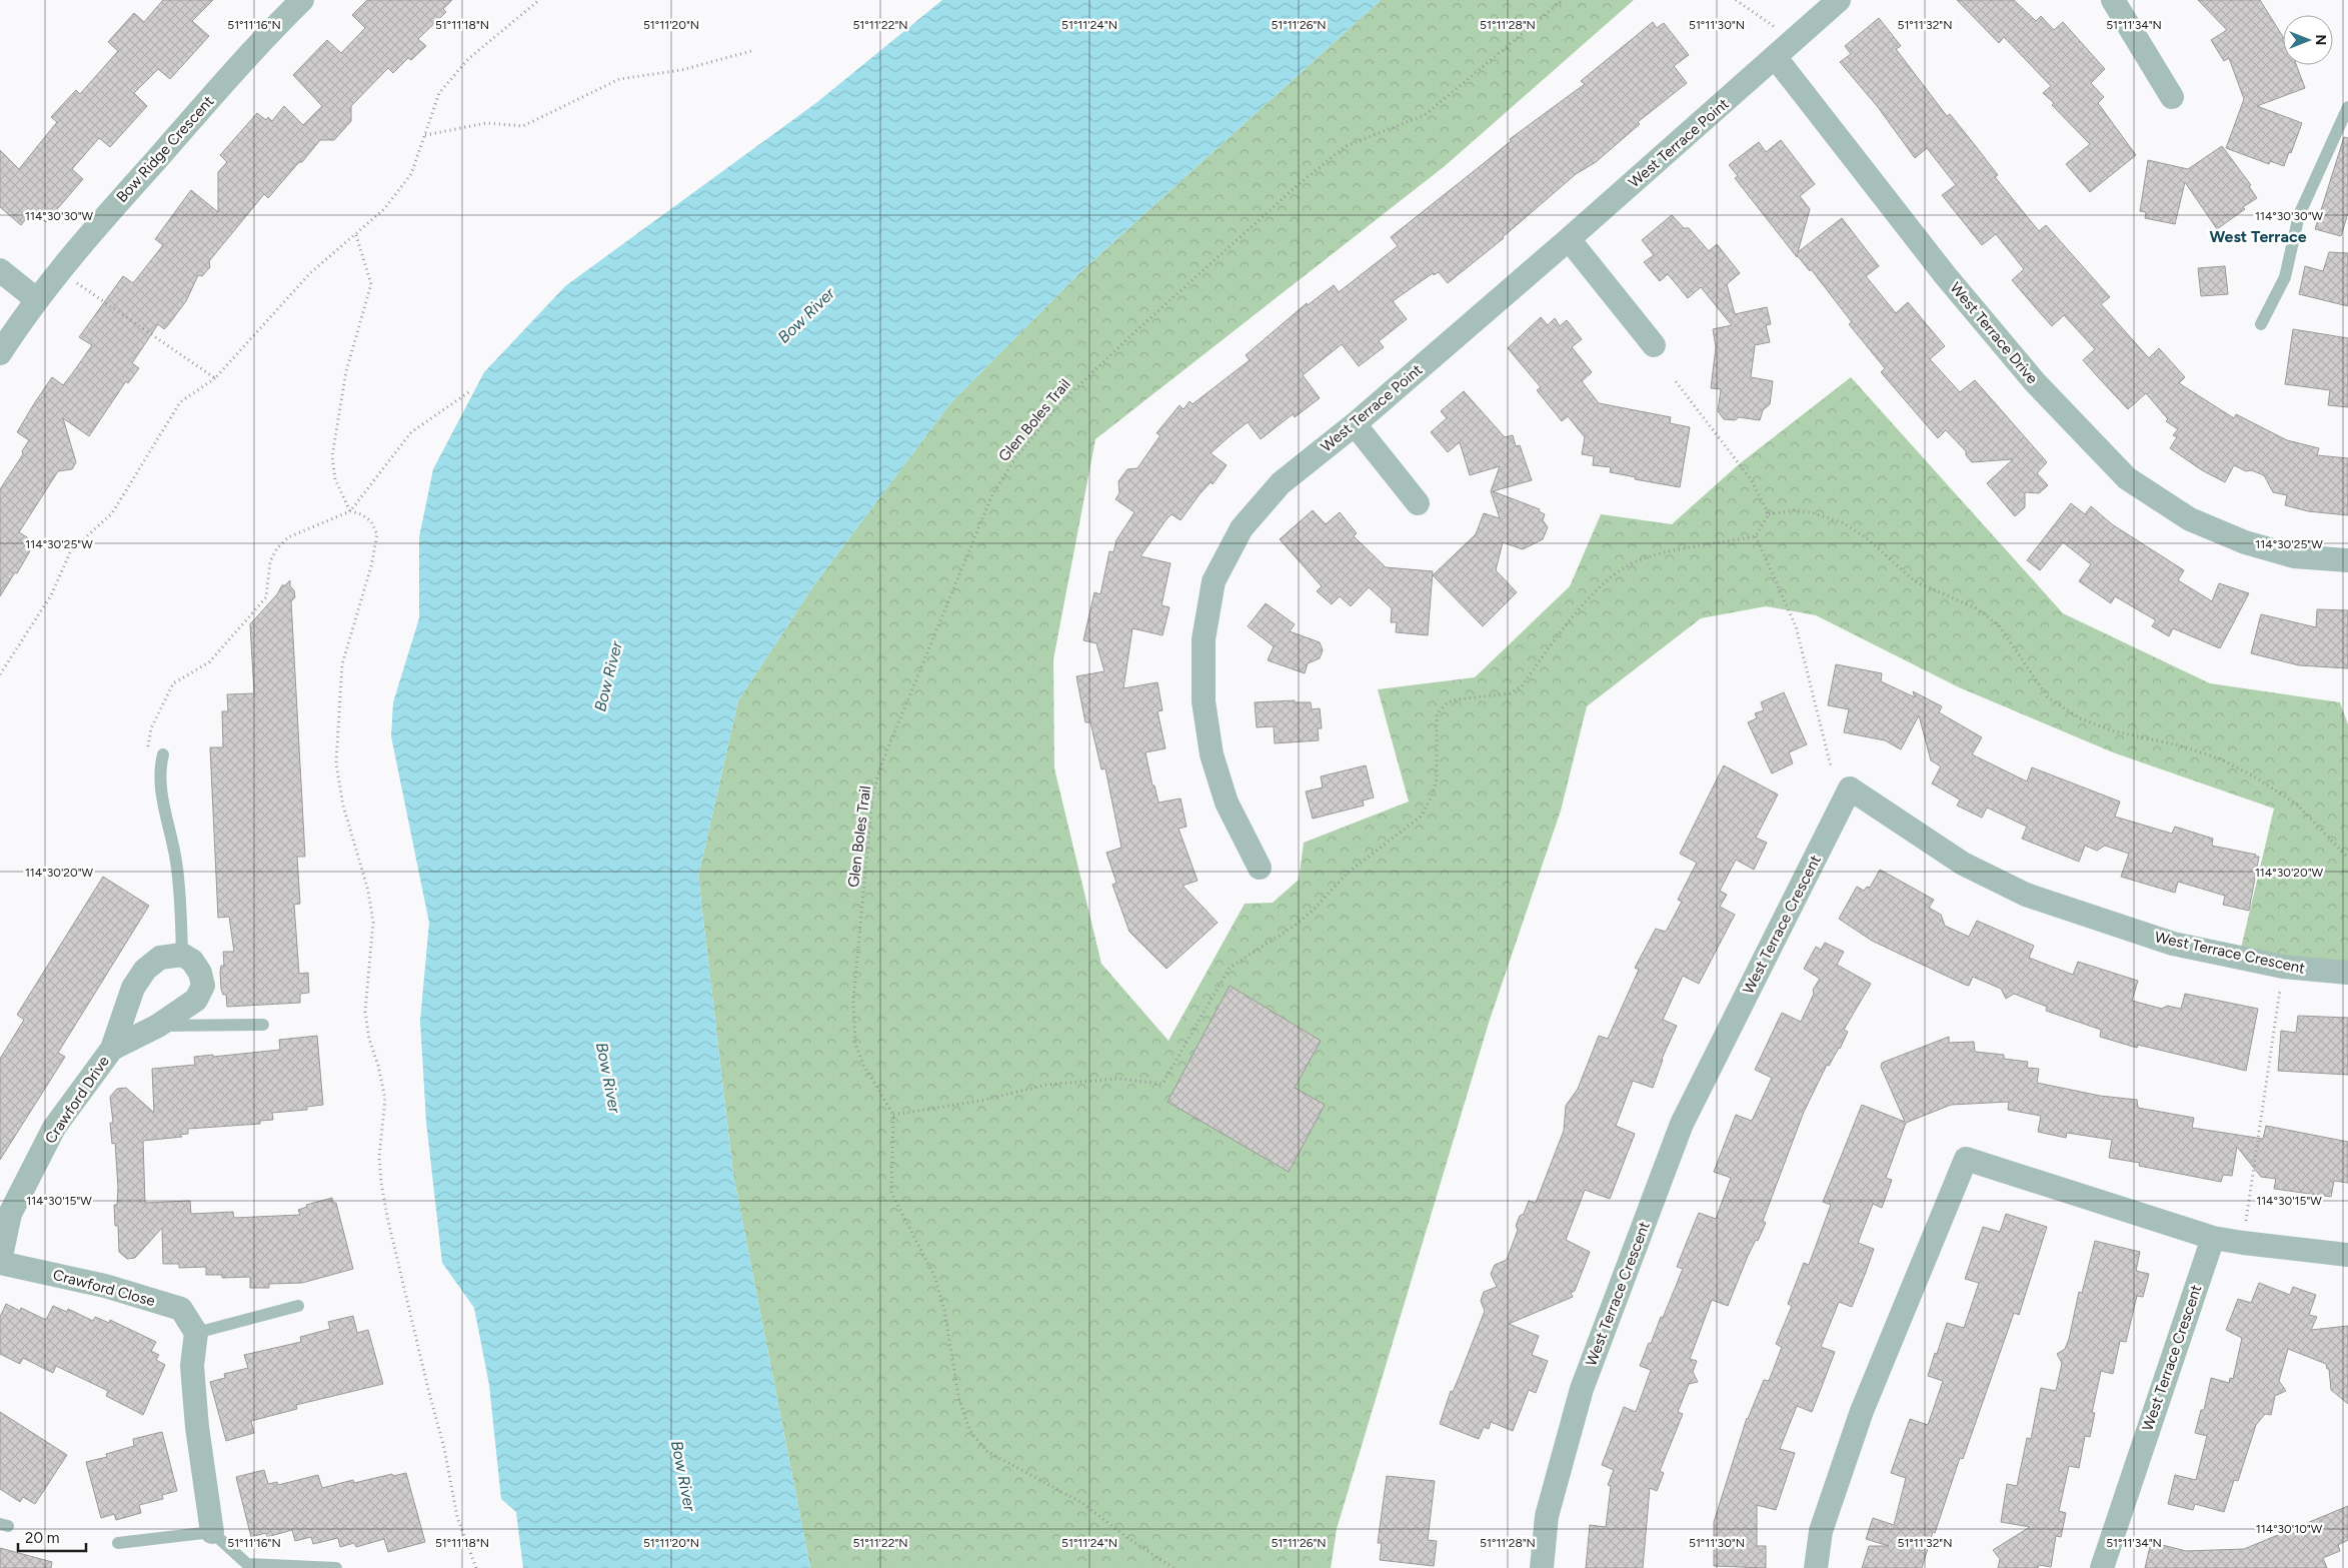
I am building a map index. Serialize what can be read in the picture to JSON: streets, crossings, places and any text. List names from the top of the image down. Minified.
{"streets":{"street":["West Terrace Point","Bow Ridge Crescent","West Terrace Drive","West Terrace Crescent","Crawford Drive","Crawford Close"],"path":["Glen Boles Trail"]},"crossings":[["West Terrace Point","West Terrace Drive"],["Crawford Drive","Crawford Close"]],"districts":["West Terrace"],"water":["Bow River"],"scale_bar":"20 m","north":"right","coordinates":["51°11'16\"N","51°11'18\"N","51°11'20\"N","51°11'22\"N","51°11'24\"N","51°11'26\"N","51°11'28\"N","51°11'30\"N","51°11'32\"N","51°11'34\"N","114°30'30\"W","114°30'25\"W","114°30'20\"W","114°30'15\"W","114°30'10\"W"]}
